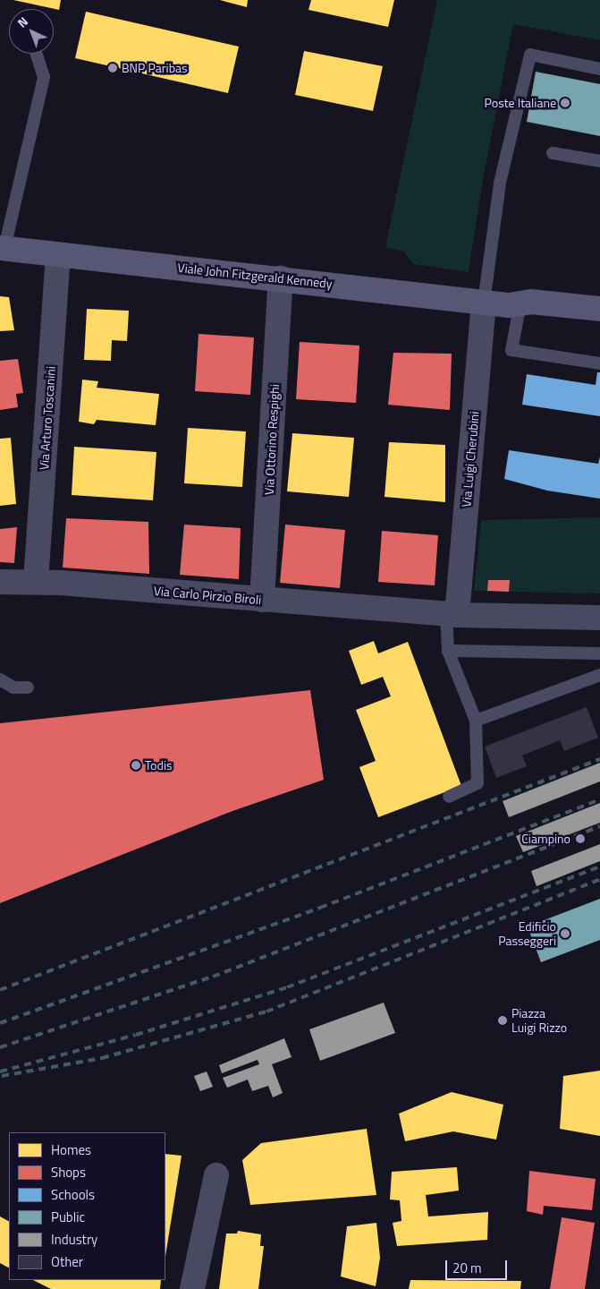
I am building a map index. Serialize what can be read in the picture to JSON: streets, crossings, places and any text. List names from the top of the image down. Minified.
{"streets":{"street":["Viale John Fitzgerald Kennedy","Via Arturo Toscanini","Via Ottorino Respighi","Via Luigi Cherubini","Via Carlo Pirzio Biroli"]},"crossings":[["Viale John Fitzgerald Kennedy","Via Arturo Toscanini"],["Viale John Fitzgerald Kennedy","Via Ottorino Respighi"],["Viale John Fitzgerald Kennedy","Via Luigi Cherubini"],["Via Arturo Toscanini","Via Carlo Pirzio Biroli"],["Via Ottorino Respighi","Via Carlo Pirzio Biroli"],["Via Luigi Cherubini","Via Carlo Pirzio Biroli"]],"places":["BNP Paribas","Poste Italiane","Todis","Ciampino","Edificio Passeggeri","Piazza Luigi Rizzo"],"legend":["Homes","Shops","Schools","Public","Industry","Other"],"scale_bar":"20 m","north":"top left"}
